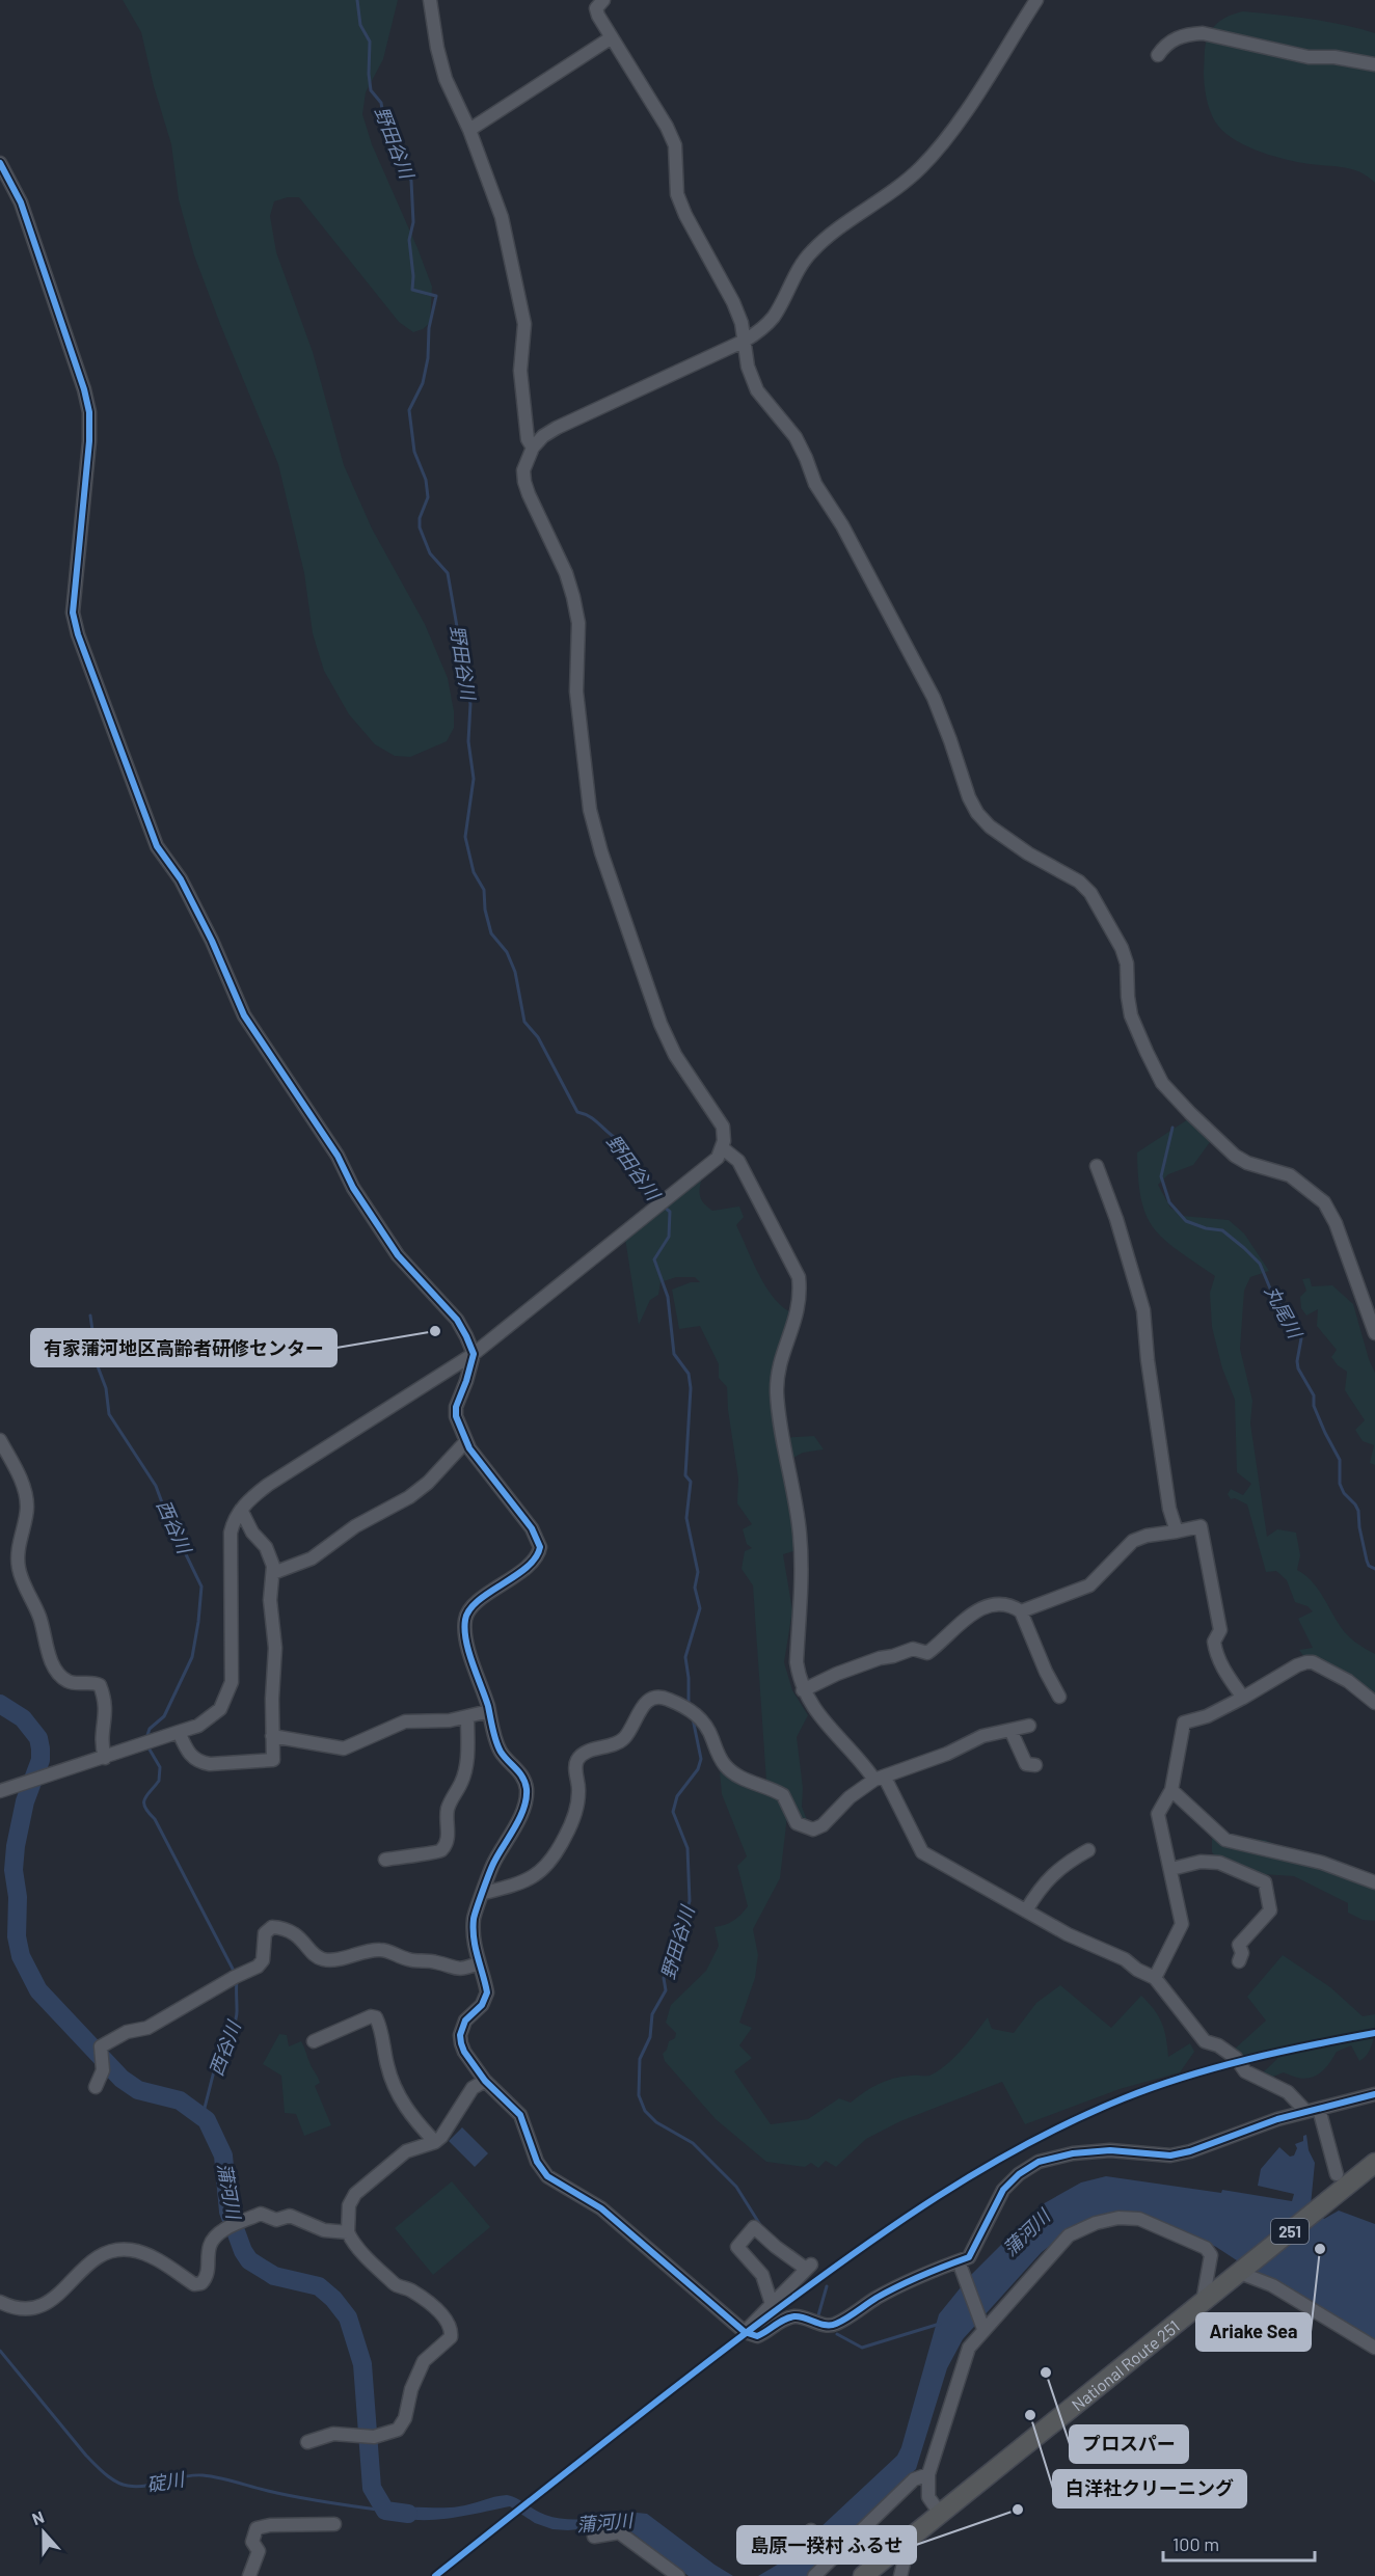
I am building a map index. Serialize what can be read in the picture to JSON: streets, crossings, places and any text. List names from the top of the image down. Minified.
{"streets":{"highway":["251","National Route 251"]},"crossings":[["251","National Route 251"]],"water":["野田谷川","丸尾川","西谷川","蒲河川","碇川"],"places":["有家蒲河地区高齢者研修センター","Ariake Sea","プロスパー","白洋社クリーニング","島原一揆村 ふるせ"],"scale_bar":"100 m","north":"top"}
